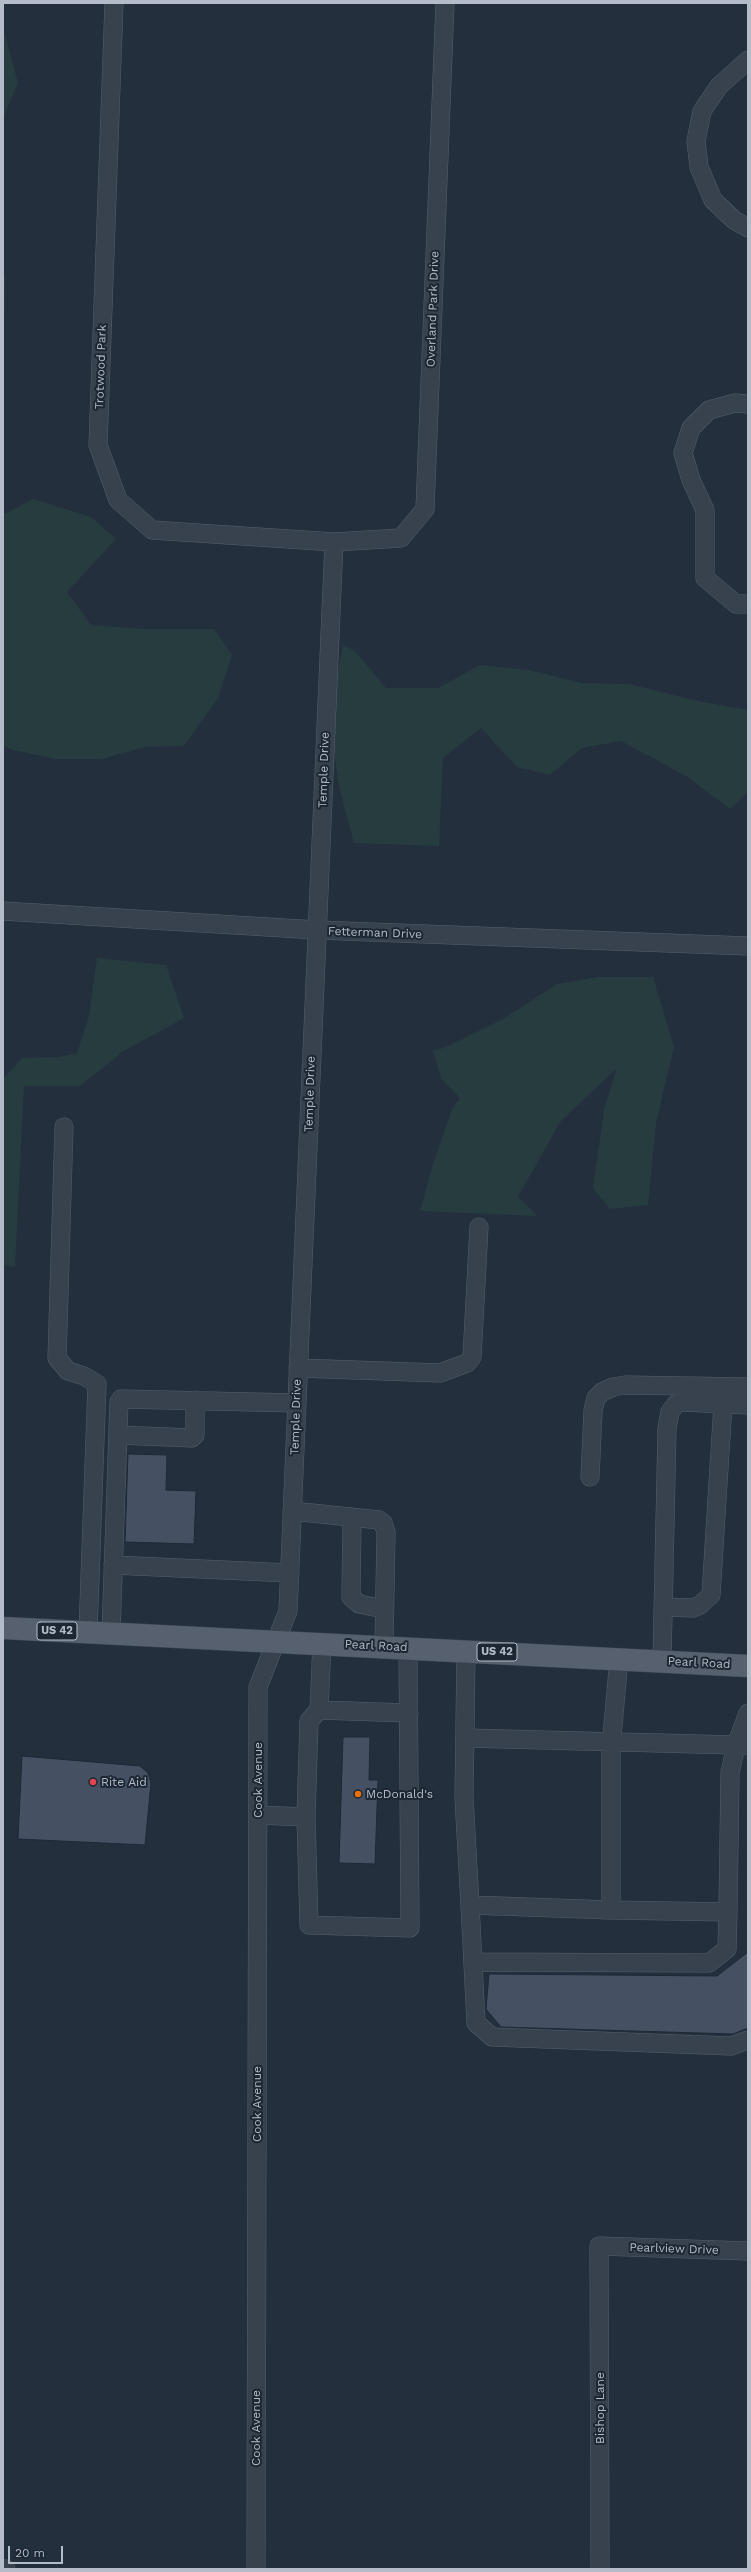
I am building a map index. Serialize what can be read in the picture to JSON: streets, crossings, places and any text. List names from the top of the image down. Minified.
{"streets":{"main road":["US 42","Pearl Road"],"street":["Overland Park Drive","Trotwood Park","Temple Drive","Fetterman Drive","Cook Avenue","Pearlview Drive","Bishop Lane"]},"crossings":[["Overland Park Drive","Trotwood Park"],["Overland Park Drive","Temple Drive"],["Trotwood Park","Temple Drive"],["Temple Drive","Fetterman Drive"],["Temple Drive","Pearl Road"],["Temple Drive","Cook Avenue"],["Pearl Road","Cook Avenue"],["Pearlview Drive","Bishop Lane"]],"places":["Rite Aid","McDonald's"],"scale_bar":"20 m"}
